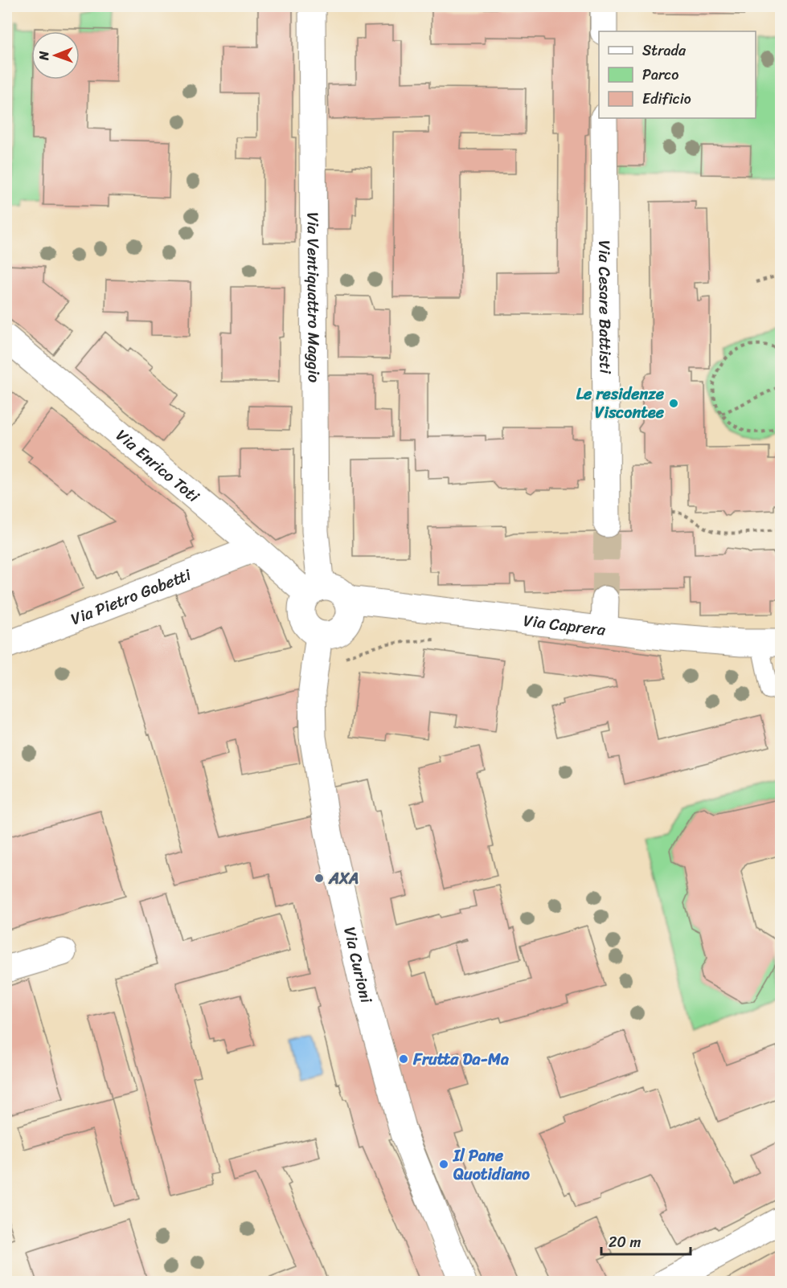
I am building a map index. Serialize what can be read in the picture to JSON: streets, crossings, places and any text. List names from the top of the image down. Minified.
{"streets":{"street":["Via Ventiquattro Maggio","Via Cesare Battisti","Via Enrico Toti","Via Pietro Gobetti","Via Caprera","Via Curioni"]},"crossings":[["Via Ventiquattro Maggio","Via Enrico Toti"],["Via Ventiquattro Maggio","Via Caprera"],["Via Ventiquattro Maggio","Via Curioni"],["Via Enrico Toti","Via Pietro Gobetti"],["Via Enrico Toti","Via Caprera"],["Via Enrico Toti","Via Curioni"],["Via Caprera","Via Curioni"]],"places":["Le residenze Viscontee","AXA","Frutta Da-Ma","Il Pane Quotidiano"],"legend":["Strada","Parco","Edificio"],"scale_bar":"20 m","north":"left"}
